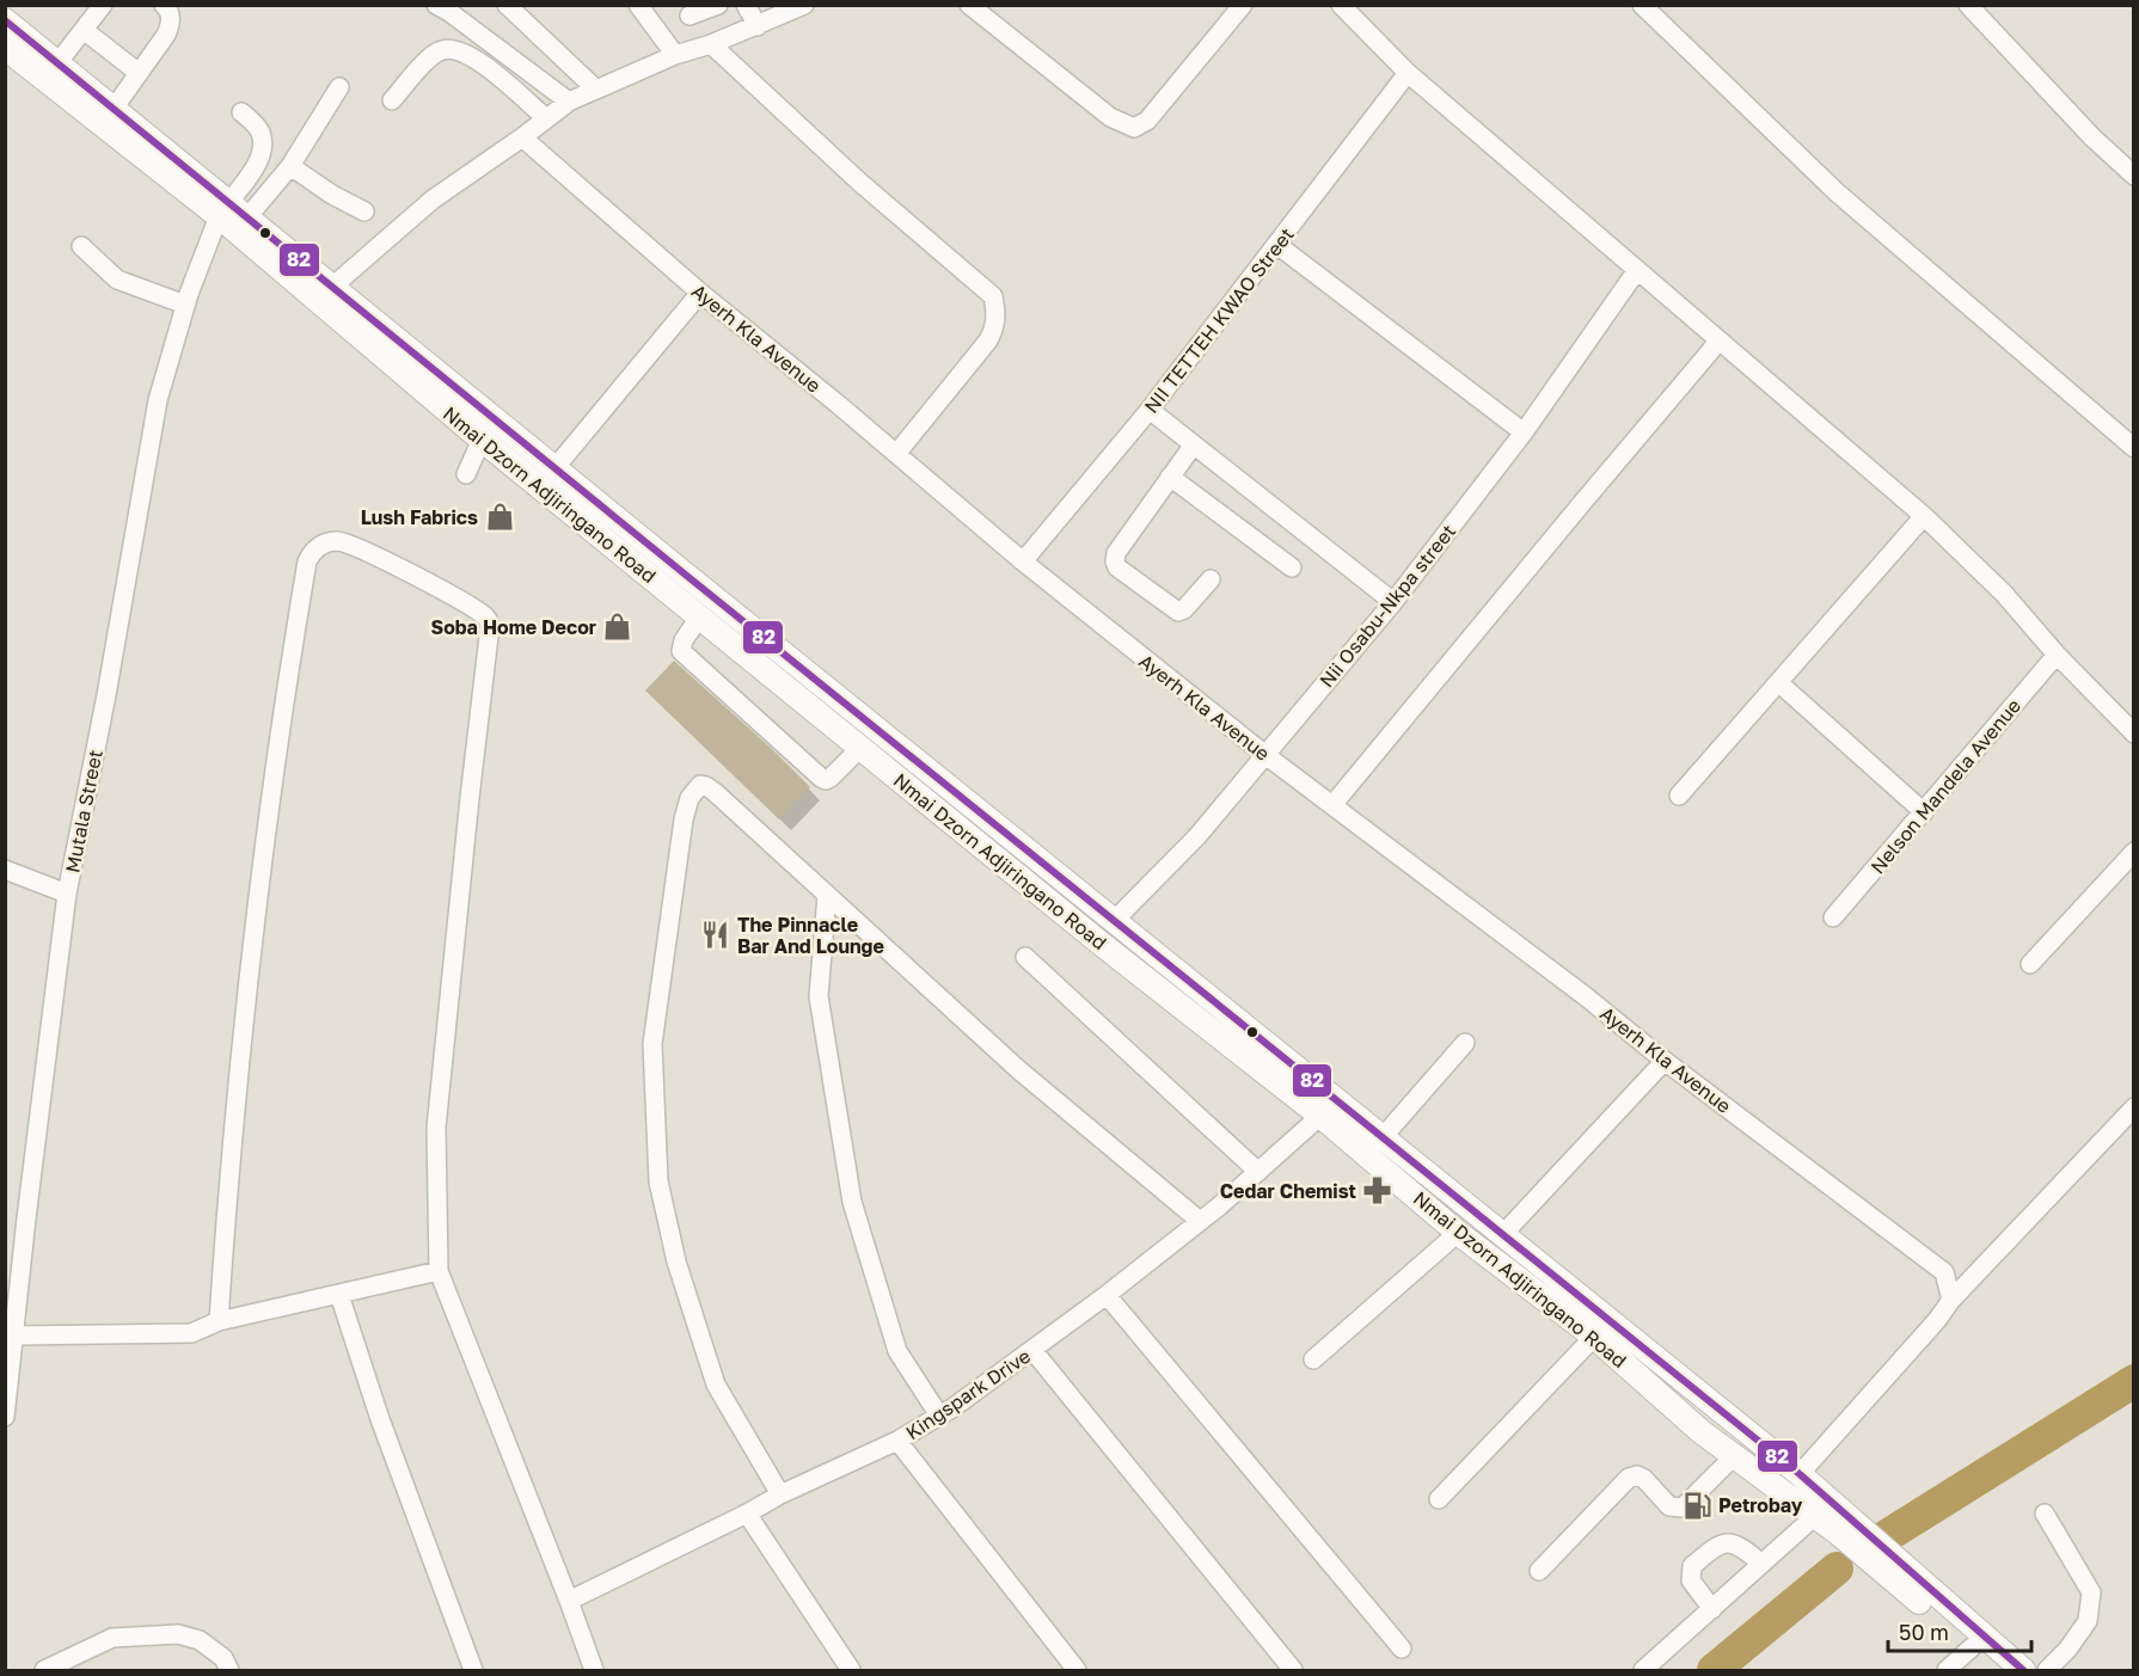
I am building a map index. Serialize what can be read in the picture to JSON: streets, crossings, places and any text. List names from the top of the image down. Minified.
{"streets":{"main road":["Nmai Dzorn Adjiringano Road"],"street":["NII TETTEH KWAO Street","Ayerh Kla Avenue","Nii Osabu-Nkpa street","Nelson Mandela Avenue","Mutala Street","Kingspark Drive"]},"crossings":[["NII TETTEH KWAO Street","Ayerh Kla Avenue"],["Ayerh Kla Avenue","Nii Osabu-Nkpa street"],["Nmai Dzorn Adjiringano Road","Nii Osabu-Nkpa street"],["Nmai Dzorn Adjiringano Road","Mutala Street"],["Nmai Dzorn Adjiringano Road","Kingspark Drive"]],"places":{"shop":["Lush Fabrics","Soba Home Decor"],"restaurant":["The Pinnacle Bar And Lounge"],"pharmacy":["Cedar Chemist"],"fuel station":["Petrobay"]},"lines":["transit line 82"],"scale_bar":"50 m"}
